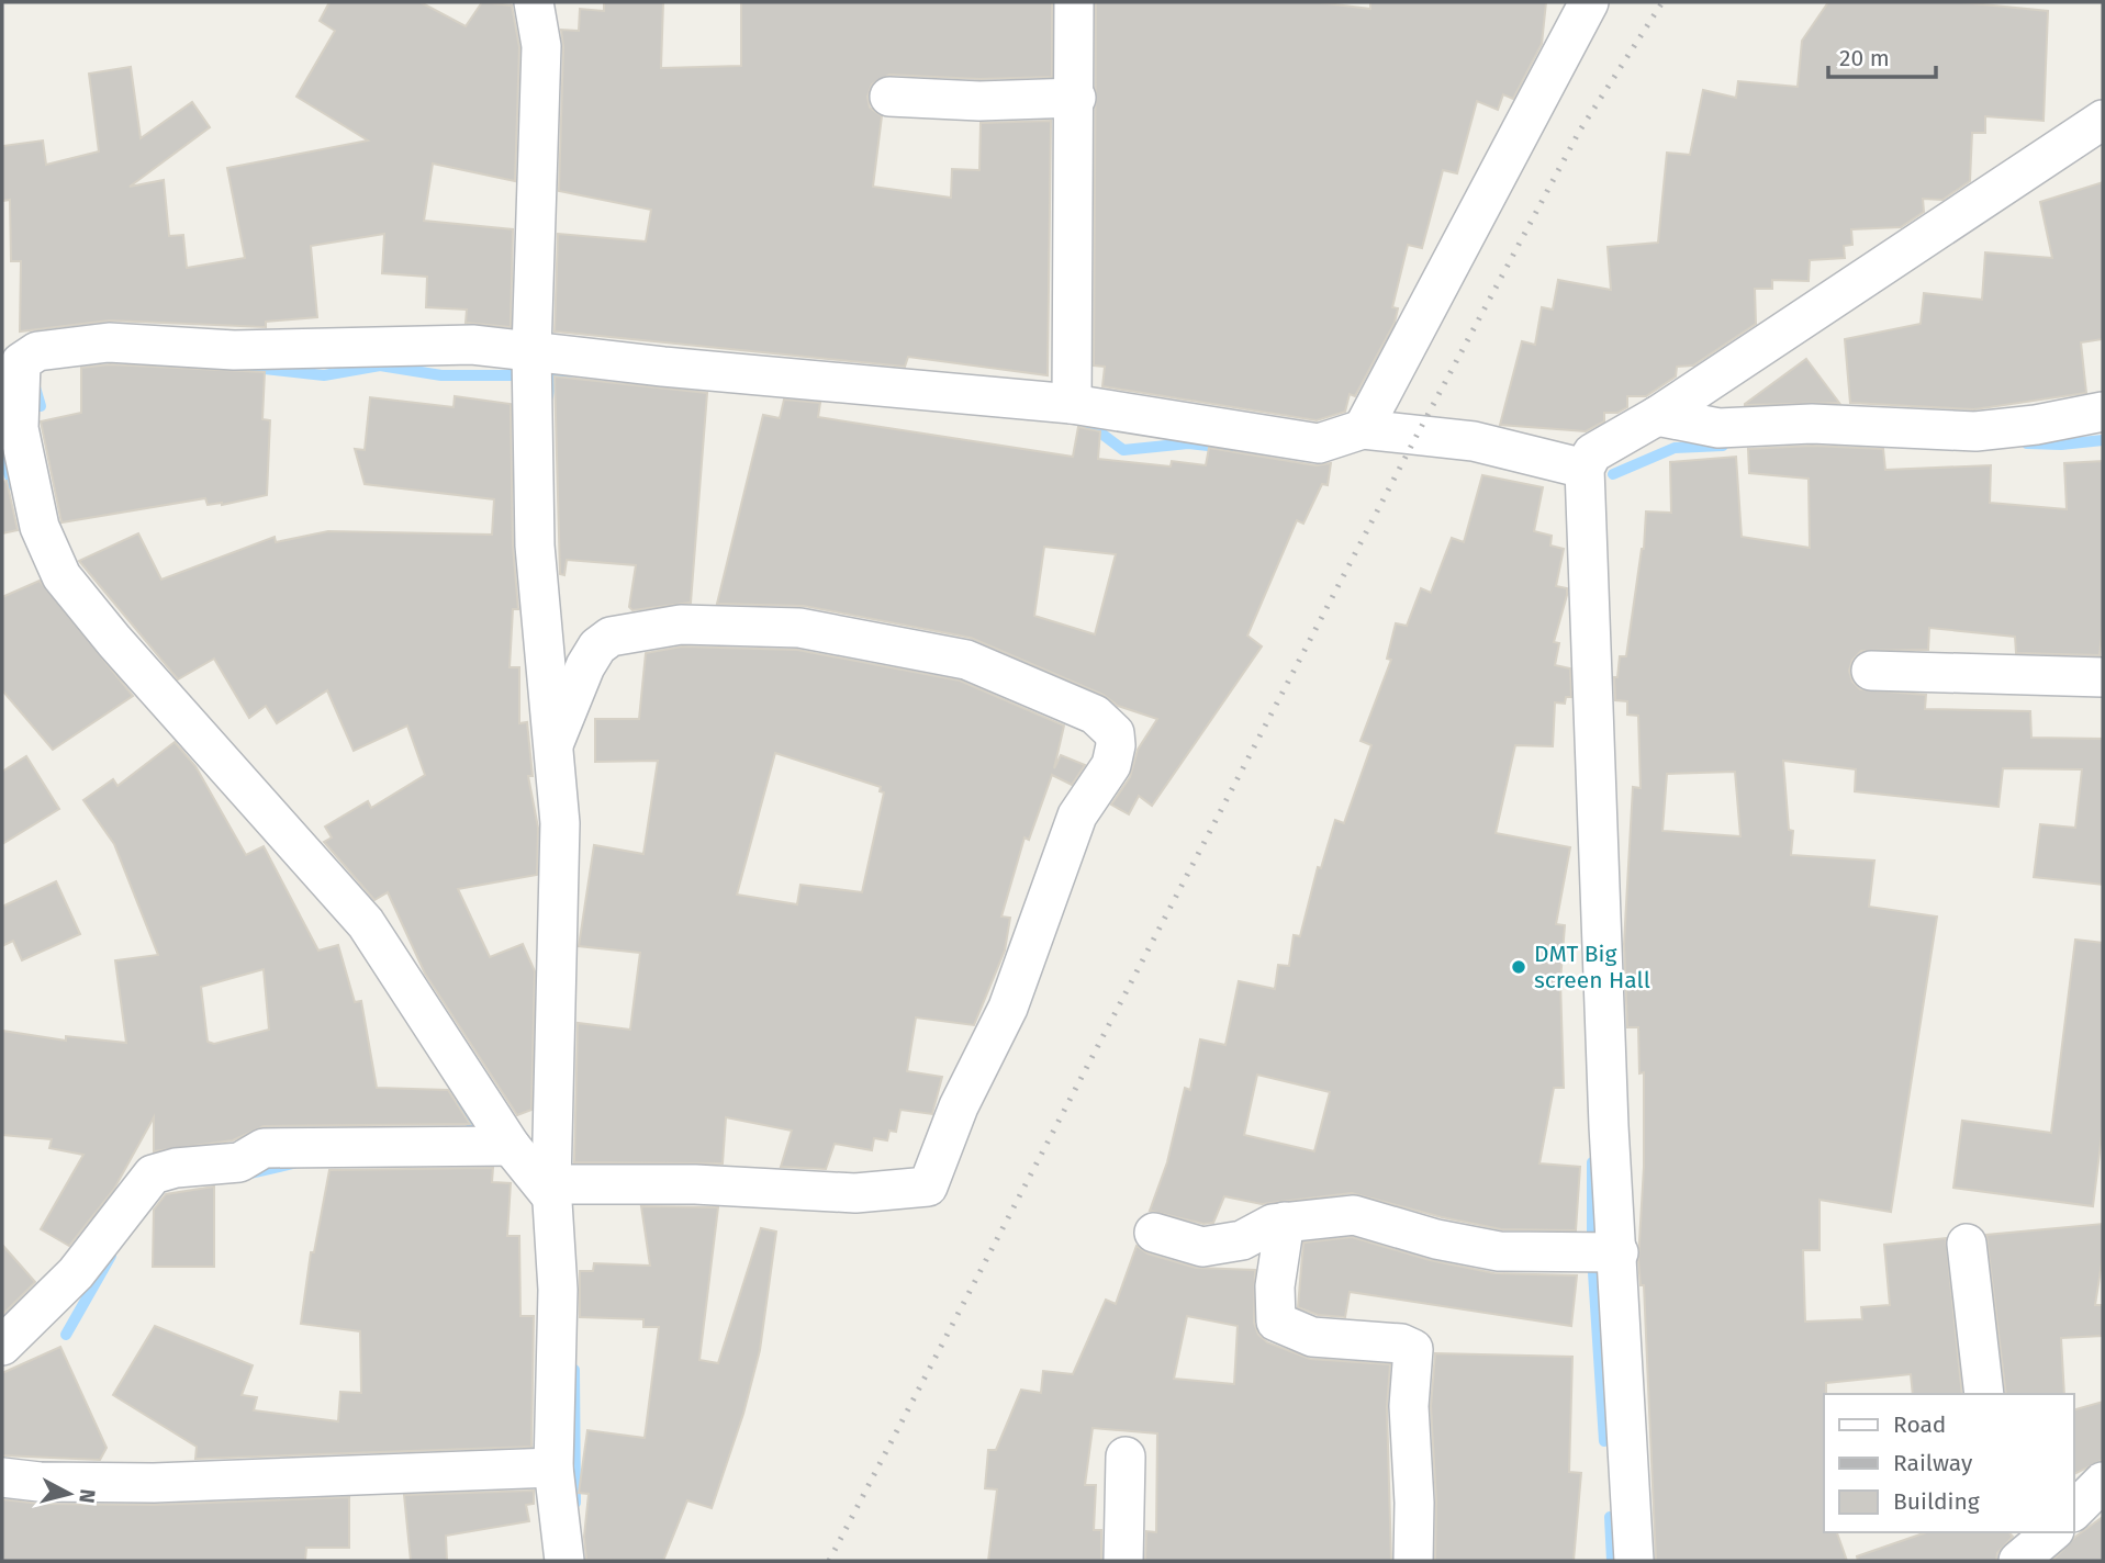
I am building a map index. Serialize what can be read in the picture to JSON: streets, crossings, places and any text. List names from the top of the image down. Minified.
{"places":["DMT Big screen Hall"],"legend":["Road","Railway","Building"],"scale_bar":"20 m","north":"right"}
